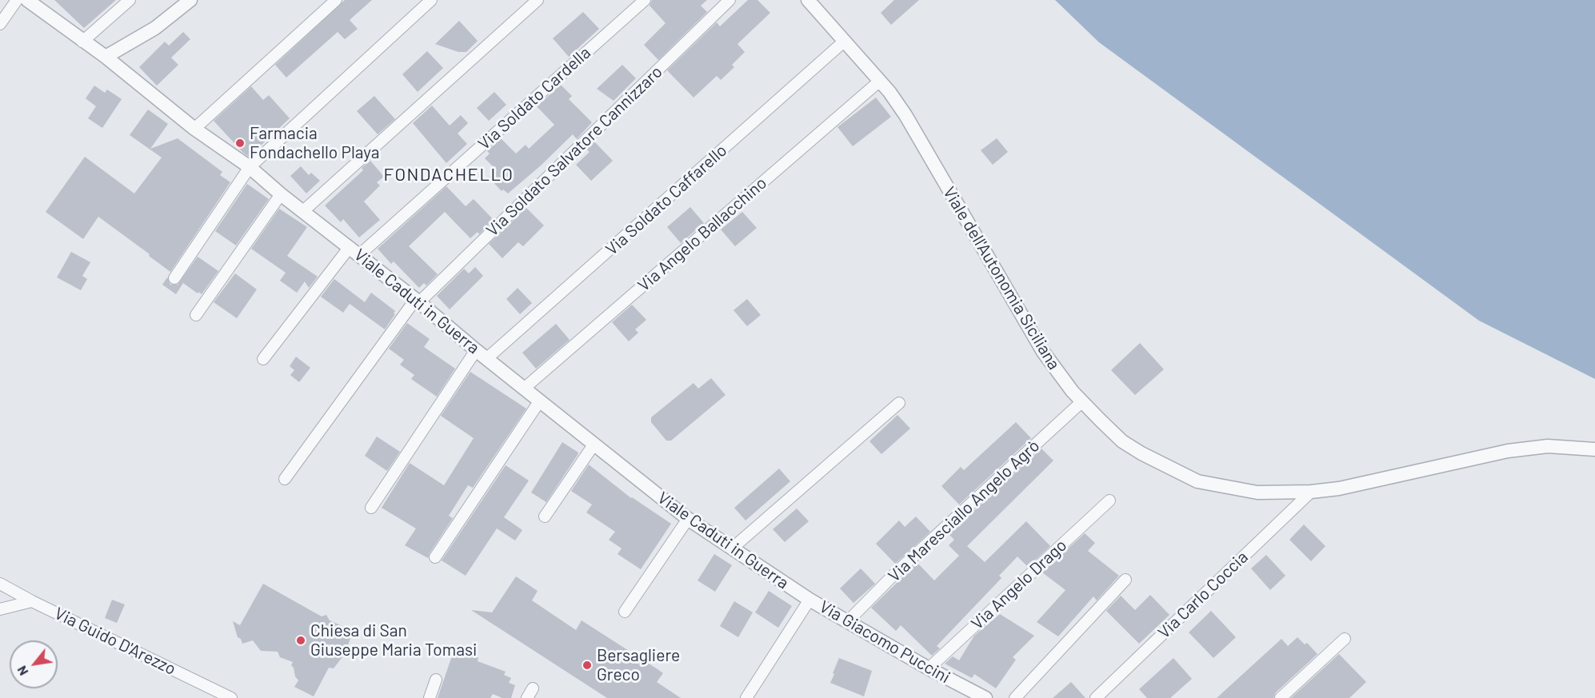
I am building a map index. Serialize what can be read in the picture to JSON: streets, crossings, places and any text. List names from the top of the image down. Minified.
{"streets":{"street":["Via Soldato Cardella","Via Soldato Salvatore Cannizzaro","Via Soldato Caffarello","Via Angelo Ballacchino","Viale dell'Autonomia Siciliana","Viale Caduti in Guerra","Via Maresciallo Angelo Agrò","Via Angelo Drago","Via Carlo Coccia","Via Guido D'Arezzo","Via Giacomo Puccini"]},"crossings":[["Via Soldato Cardella","Viale Caduti in Guerra"],["Via Soldato Salvatore Cannizzaro","Viale Caduti in Guerra"],["Via Soldato Caffarello","Viale dell'Autonomia Siciliana"],["Via Soldato Caffarello","Viale Caduti in Guerra"],["Via Angelo Ballacchino","Viale dell'Autonomia Siciliana"],["Via Angelo Ballacchino","Viale Caduti in Guerra"],["Viale dell'Autonomia Siciliana","Via Maresciallo Angelo Agrò"],["Viale dell'Autonomia Siciliana","Via Carlo Coccia"],["Viale Caduti in Guerra","Via Giacomo Puccini"],["Via Maresciallo Angelo Agrò","Via Giacomo Puccini"],["Via Angelo Drago","Via Giacomo Puccini"]],"districts":["FONDACHELLO"],"places":["Farmacia Fondachello Playa","Chiesa di San Giuseppe Maria Tomasi","Bersagliere Greco"],"north":"bottom left"}
